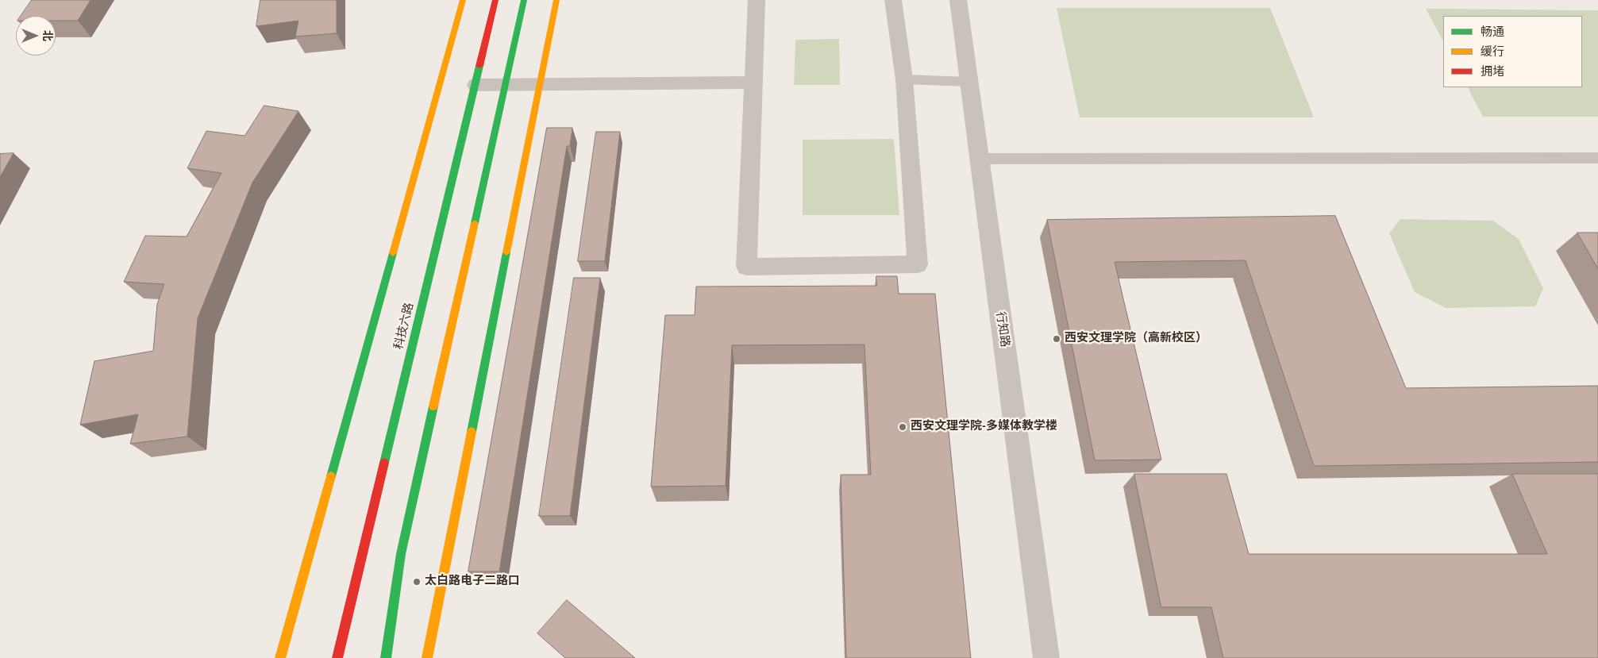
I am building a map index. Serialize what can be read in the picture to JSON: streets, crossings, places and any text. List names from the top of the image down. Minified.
{"streets":{"main road":["科技六路"],"street":["行知路"]},"places":["西安文理学院（高新校区）","西安文理学院-多媒体教学楼","太白路电子二路口"],"legend":["畅通","缓行","拥堵"],"north":"right"}
